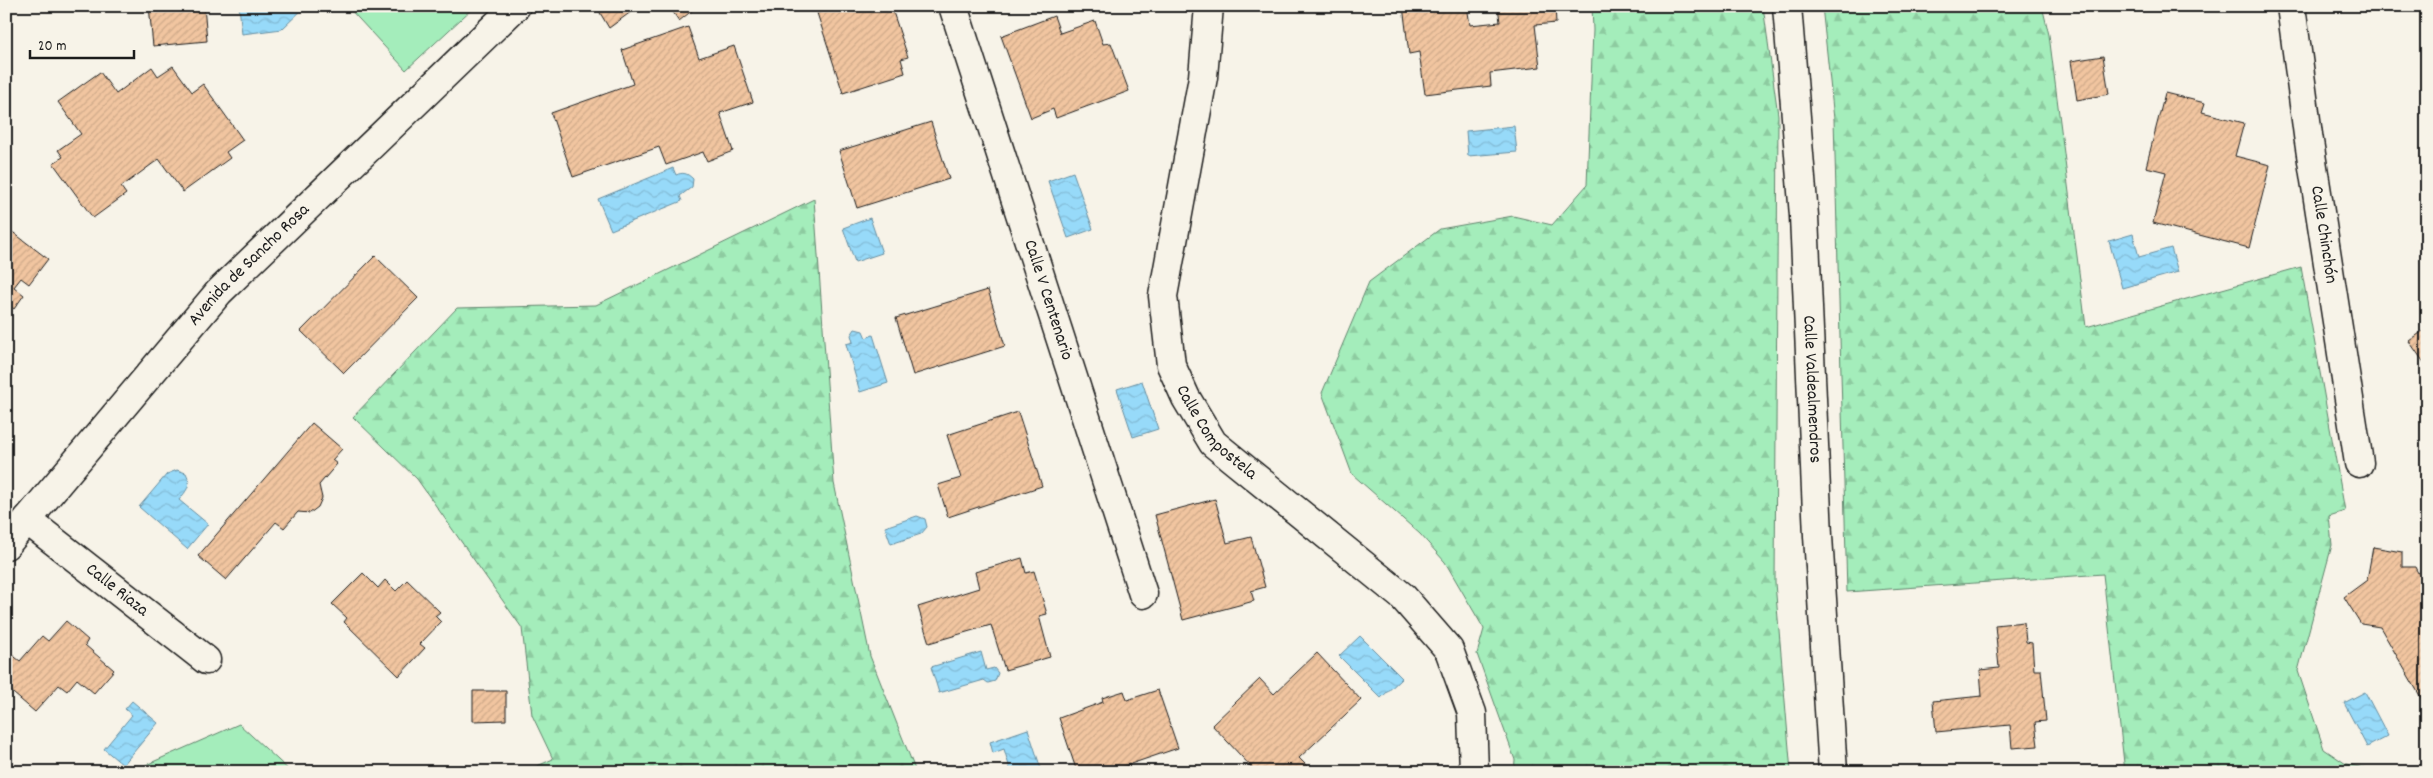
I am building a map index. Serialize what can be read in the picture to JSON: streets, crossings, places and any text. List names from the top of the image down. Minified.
{"streets":{"street":["Calle Chinchón","Avenida de Sancho Rosa","Calle V Centenario","Calle Valdealmendros","Calle Compostela","Calle Riaza"]},"crossings":[["Avenida de Sancho Rosa","Calle Riaza"]],"scale_bar":"20 m"}
